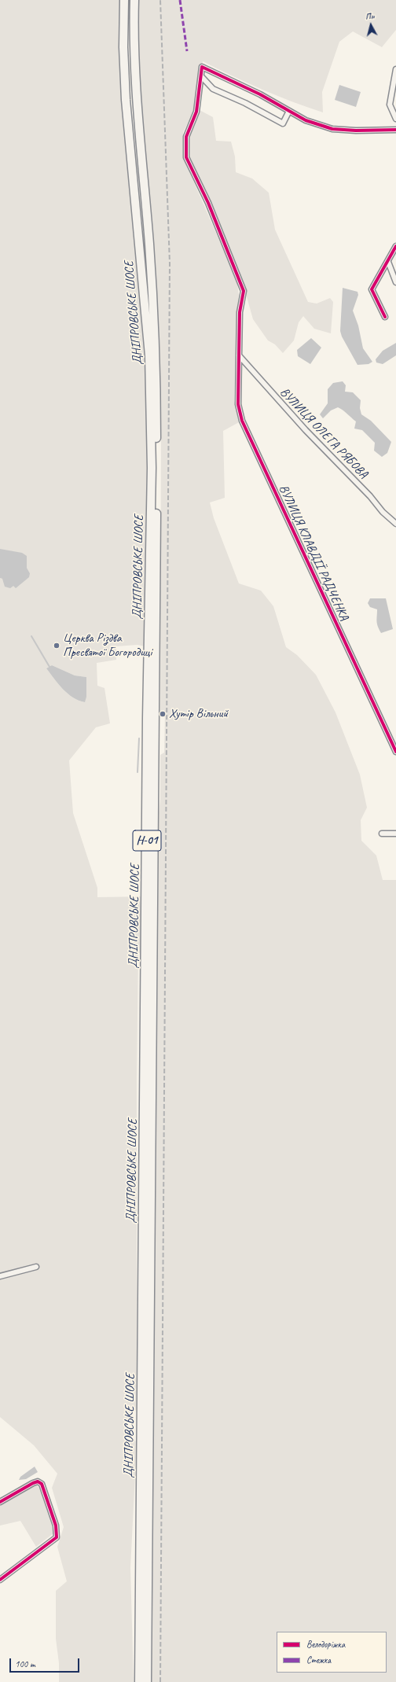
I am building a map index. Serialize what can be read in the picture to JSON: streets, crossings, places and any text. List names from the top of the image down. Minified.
{"streets":{"main road":["ДНІПРОВСЬКЕ ШОСЕ","Н-01"],"street":["ВУЛИЦЯ ОЛЕГА РЯБОВА","ВУЛИЦЯ КЛАВДІЇ РАДЧЕНКА"]},"crossings":[["ВУЛИЦЯ ОЛЕГА РЯБОВА","ВУЛИЦЯ КЛАВДІЇ РАДЧЕНКА"]],"places":["Церква Різдва Пресвятої Богородиці","Хутір Вільний"],"legend":["Велодоріжка","Стежка"],"scale_bar":"100 m","north":"top"}
